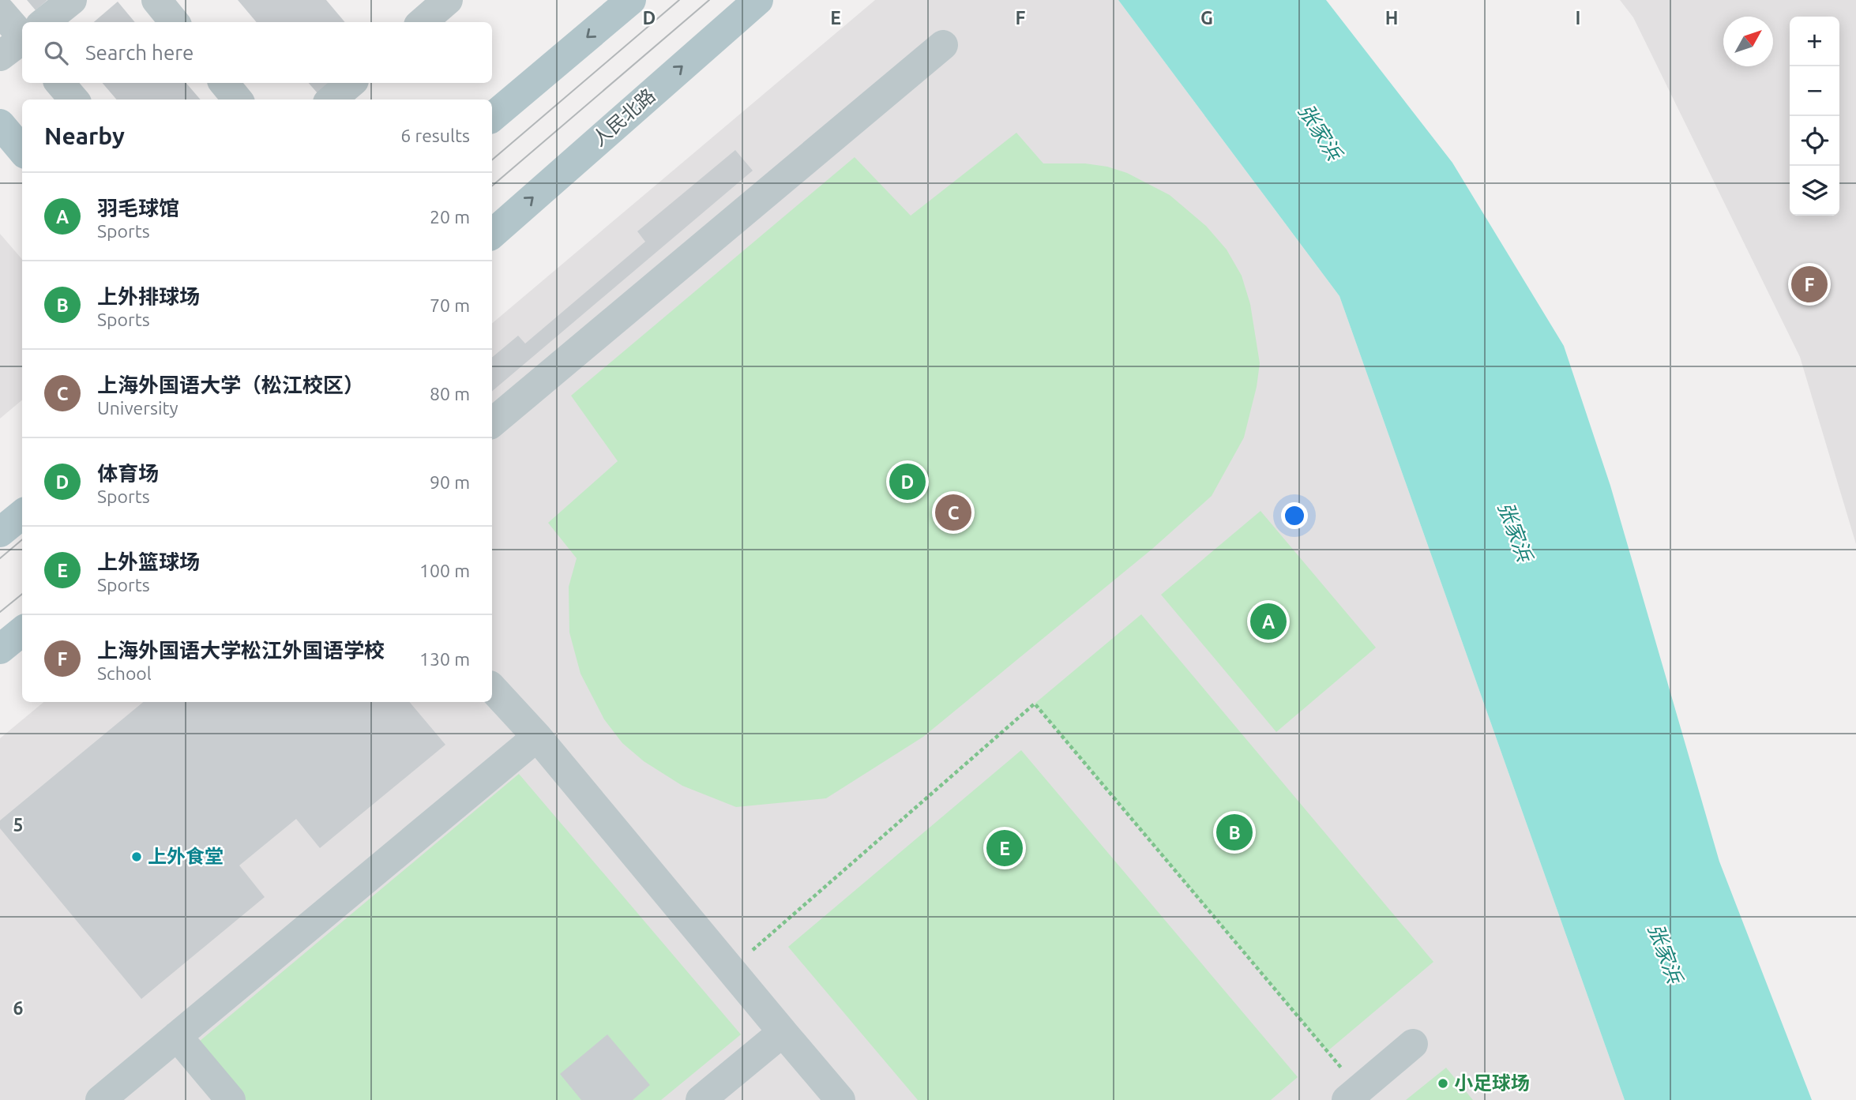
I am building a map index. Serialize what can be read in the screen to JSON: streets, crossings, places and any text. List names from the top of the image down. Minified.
{"streets":{"main road":["人民北路"]},"water":["张家浜"],"places":["上外食堂","小足球场"],"north":"top right","page":{"map_buttons":["+","−"],"search":"Search here","heading":["Nearby","6 results"],"list":[{"mark":"A","name":"羽毛球馆","note":"Sports","value":"20 m"},{"mark":"B","name":"上外排球场","note":"Sports","value":"70 m"},{"mark":"C","name":"上海外国语大学（松江校区）","note":"University","value":"80 m"},{"mark":"D","name":"体育场","note":"Sports","value":"90 m"},{"mark":"E","name":"上外篮球场","note":"Sports","value":"100 m"},{"mark":"F","name":"上海外国语大学松江外国语学校","note":"School","value":"130 m"}],"pins":["F","D","C","A","B","E"]},"grid":{"columns":["D","E","F","G","H","I"],"rows":["5","6"]}}
